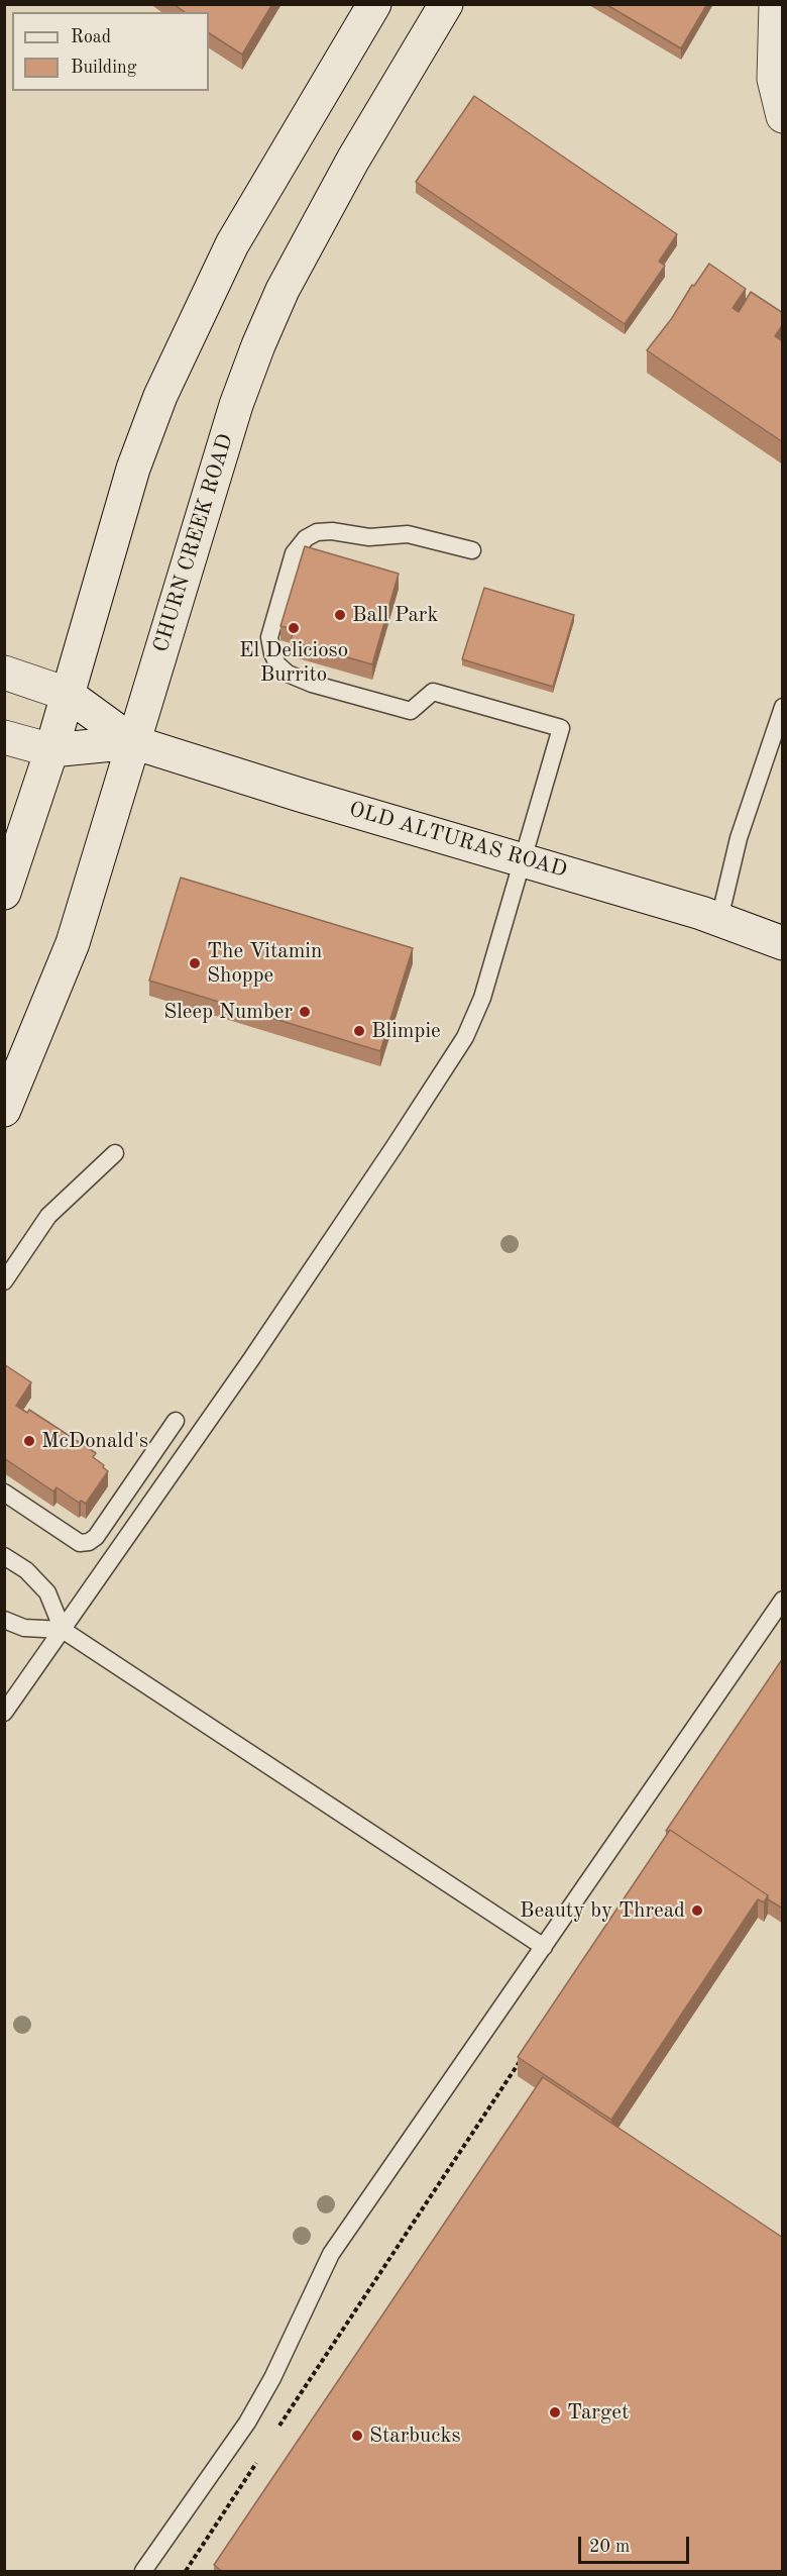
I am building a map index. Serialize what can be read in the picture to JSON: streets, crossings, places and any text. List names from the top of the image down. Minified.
{"streets":{"main road":["CHURN CREEK ROAD","OLD ALTURAS ROAD"]},"crossings":[["CHURN CREEK ROAD","OLD ALTURAS ROAD"]],"places":["Ball Park","El Delicioso Burrito","The Vitamin Shoppe","Sleep Number","Blimpie","McDonald's","Beauty by Thread","Target","Starbucks"],"legend":["Road","Building"],"scale_bar":"20 m"}
